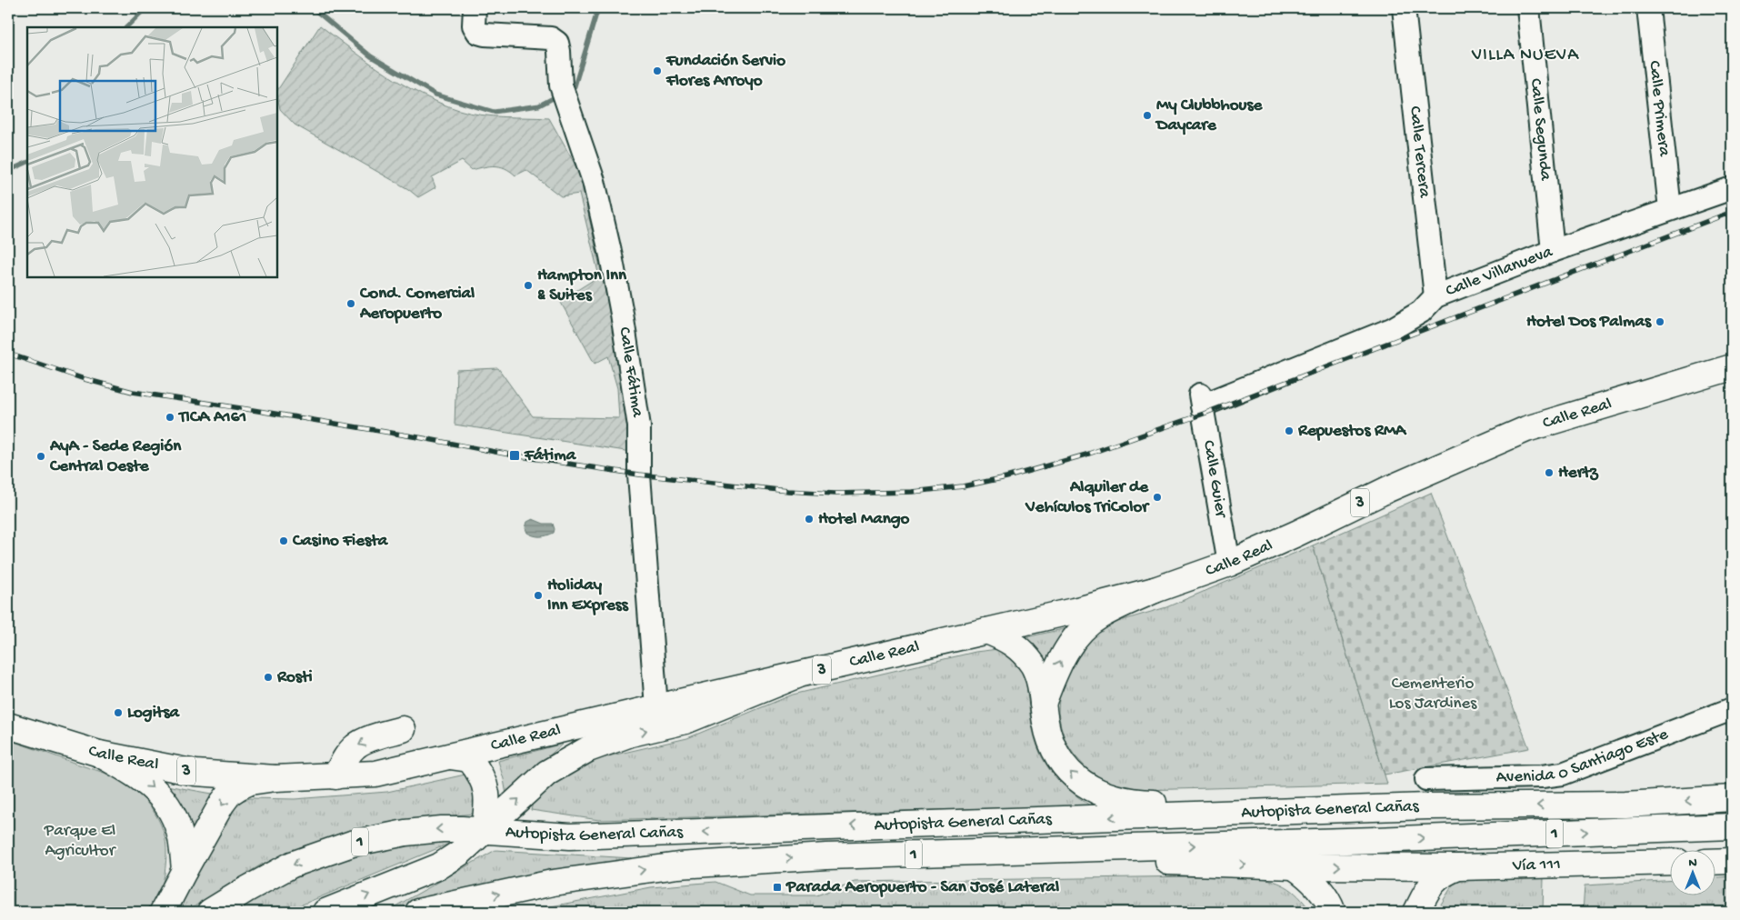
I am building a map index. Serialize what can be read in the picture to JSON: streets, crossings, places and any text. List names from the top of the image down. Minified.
{"streets":{"main road":["Calle Real","3","Autopista General Cañas","1","Vía 111"],"street":["Calle Primera","Calle Segunda","Calle Tercera","Calle Villanueva","Calle Fátima","Calle Guier","Avenida 0 Santiago Este"]},"crossings":[["Calle Primera","Calle Villanueva"],["Calle Segunda","Calle Villanueva"],["Calle Tercera","Calle Villanueva"],["Calle Villanueva","Calle Guier"],["Calle Fátima","Calle Real"],["Calle Real","Calle Guier"]],"districts":["VILLA NUEVA"],"parks":["Cementerio Los Jardines","Parque El Agricultor"],"places":{"other":["Fundación Servio Flores Arroyo","My Clubbhouse Daycare","Hampton Inn & Suites","Cond. Comercial Aeropuerto","Hotel Dos Palmas","TICA A161","Repuestos RMA","AyA - Sede Región Central Oeste","Hertz","Alquiler de Vehículos TriColor","Hotel Mango","Casino Fiesta","Holiday Inn Express","Rosti","Logitsa"],"transit":["Fátima","Parada Aeropuerto - San José Lateral"]},"north":"top"}
